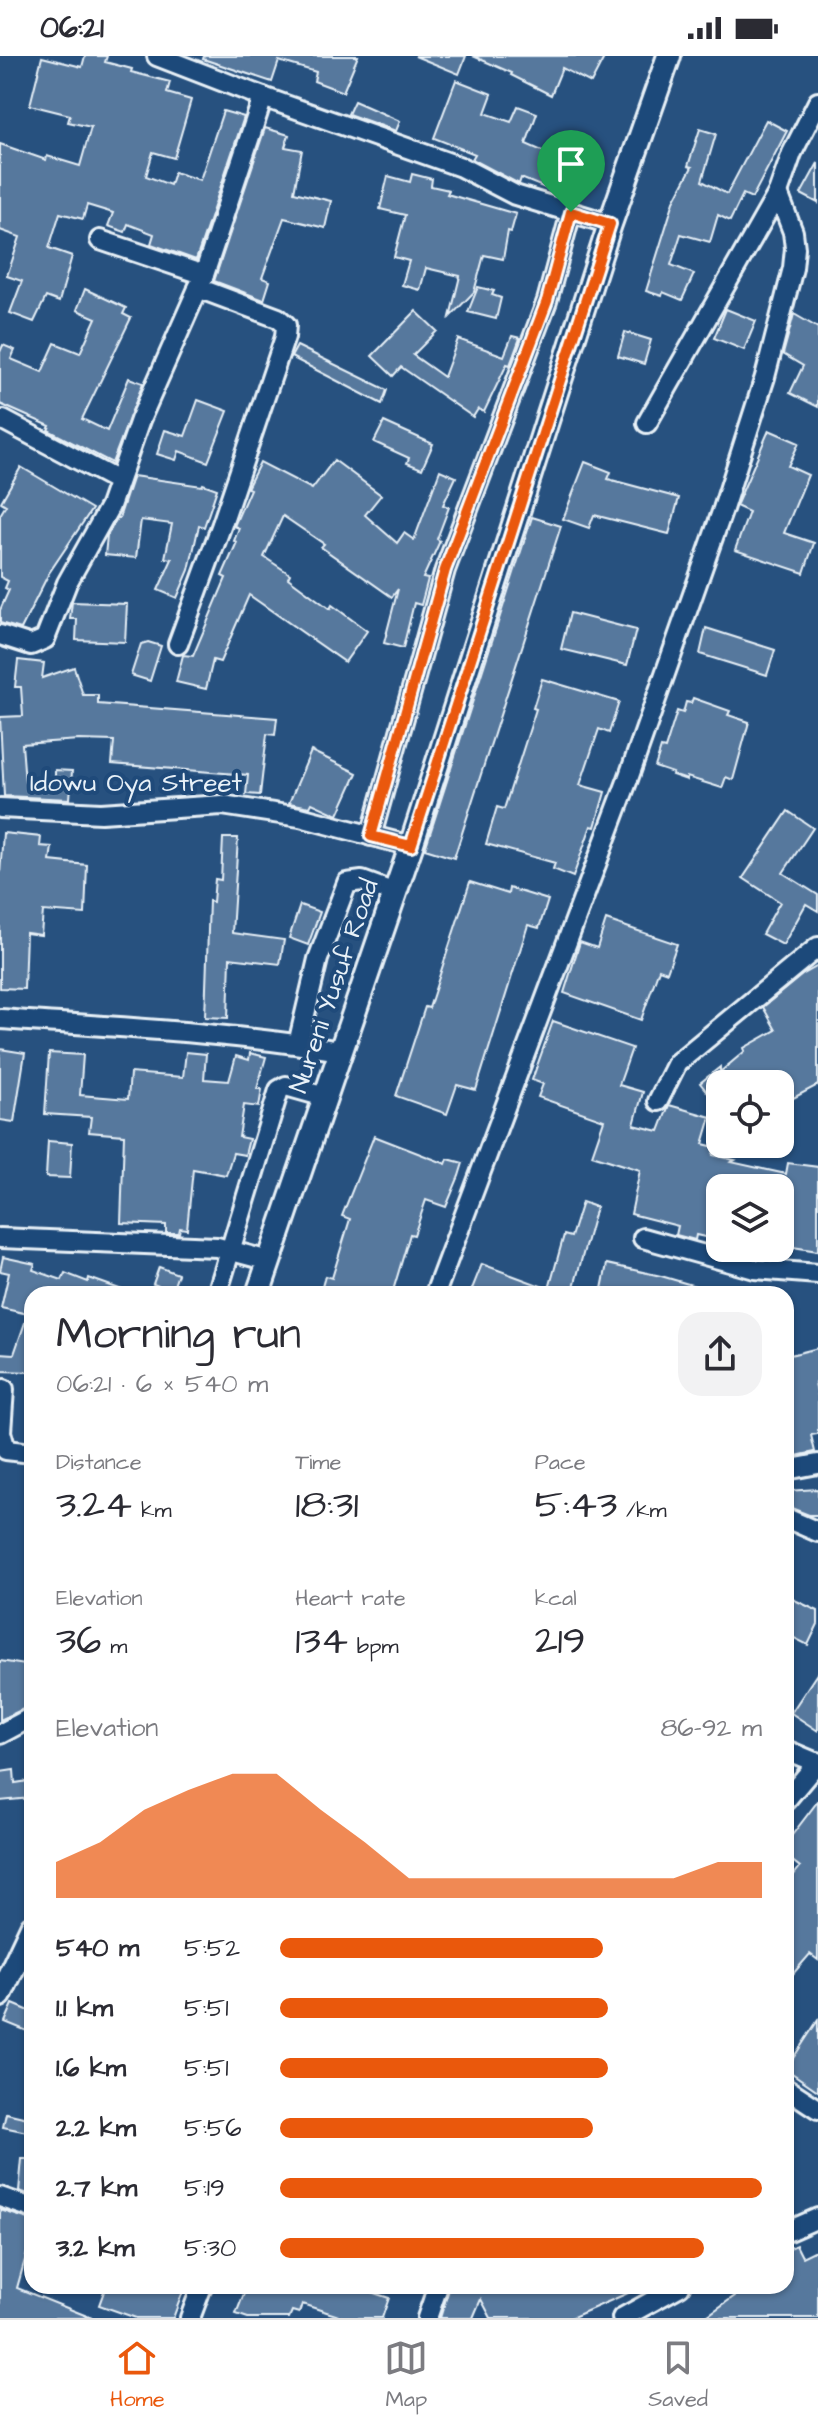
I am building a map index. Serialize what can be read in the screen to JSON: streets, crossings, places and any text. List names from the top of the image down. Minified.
{"streets":{"street":["Idowu Oya Street","Nureni Yusuf Road"]},"crossings":[["Idowu Oya Street","Nureni Yusuf Road"]],"page":{"status":"06:21","heading":["Morning run","06:21 · 6 × 540 m"],"stats":[["Distance","3.24 km"],["Time","18:31"],["Pace","5:43 /km"],["Elevation","36 m"],["Heart rate","134 bpm"],["kcal","219"]],"chart":["Elevation","86–92 m"],"list":[{"name":"540 m","note":"5:52"},{"name":"1.1 km","note":"5:51"},{"name":"1.6 km","note":"5:51"},{"name":"2.2 km","note":"5:56"},{"name":"2.7 km","note":"5:19"},{"name":"3.2 km","note":"5:30"}],"tabs":["Home","Map","Saved"]}}
